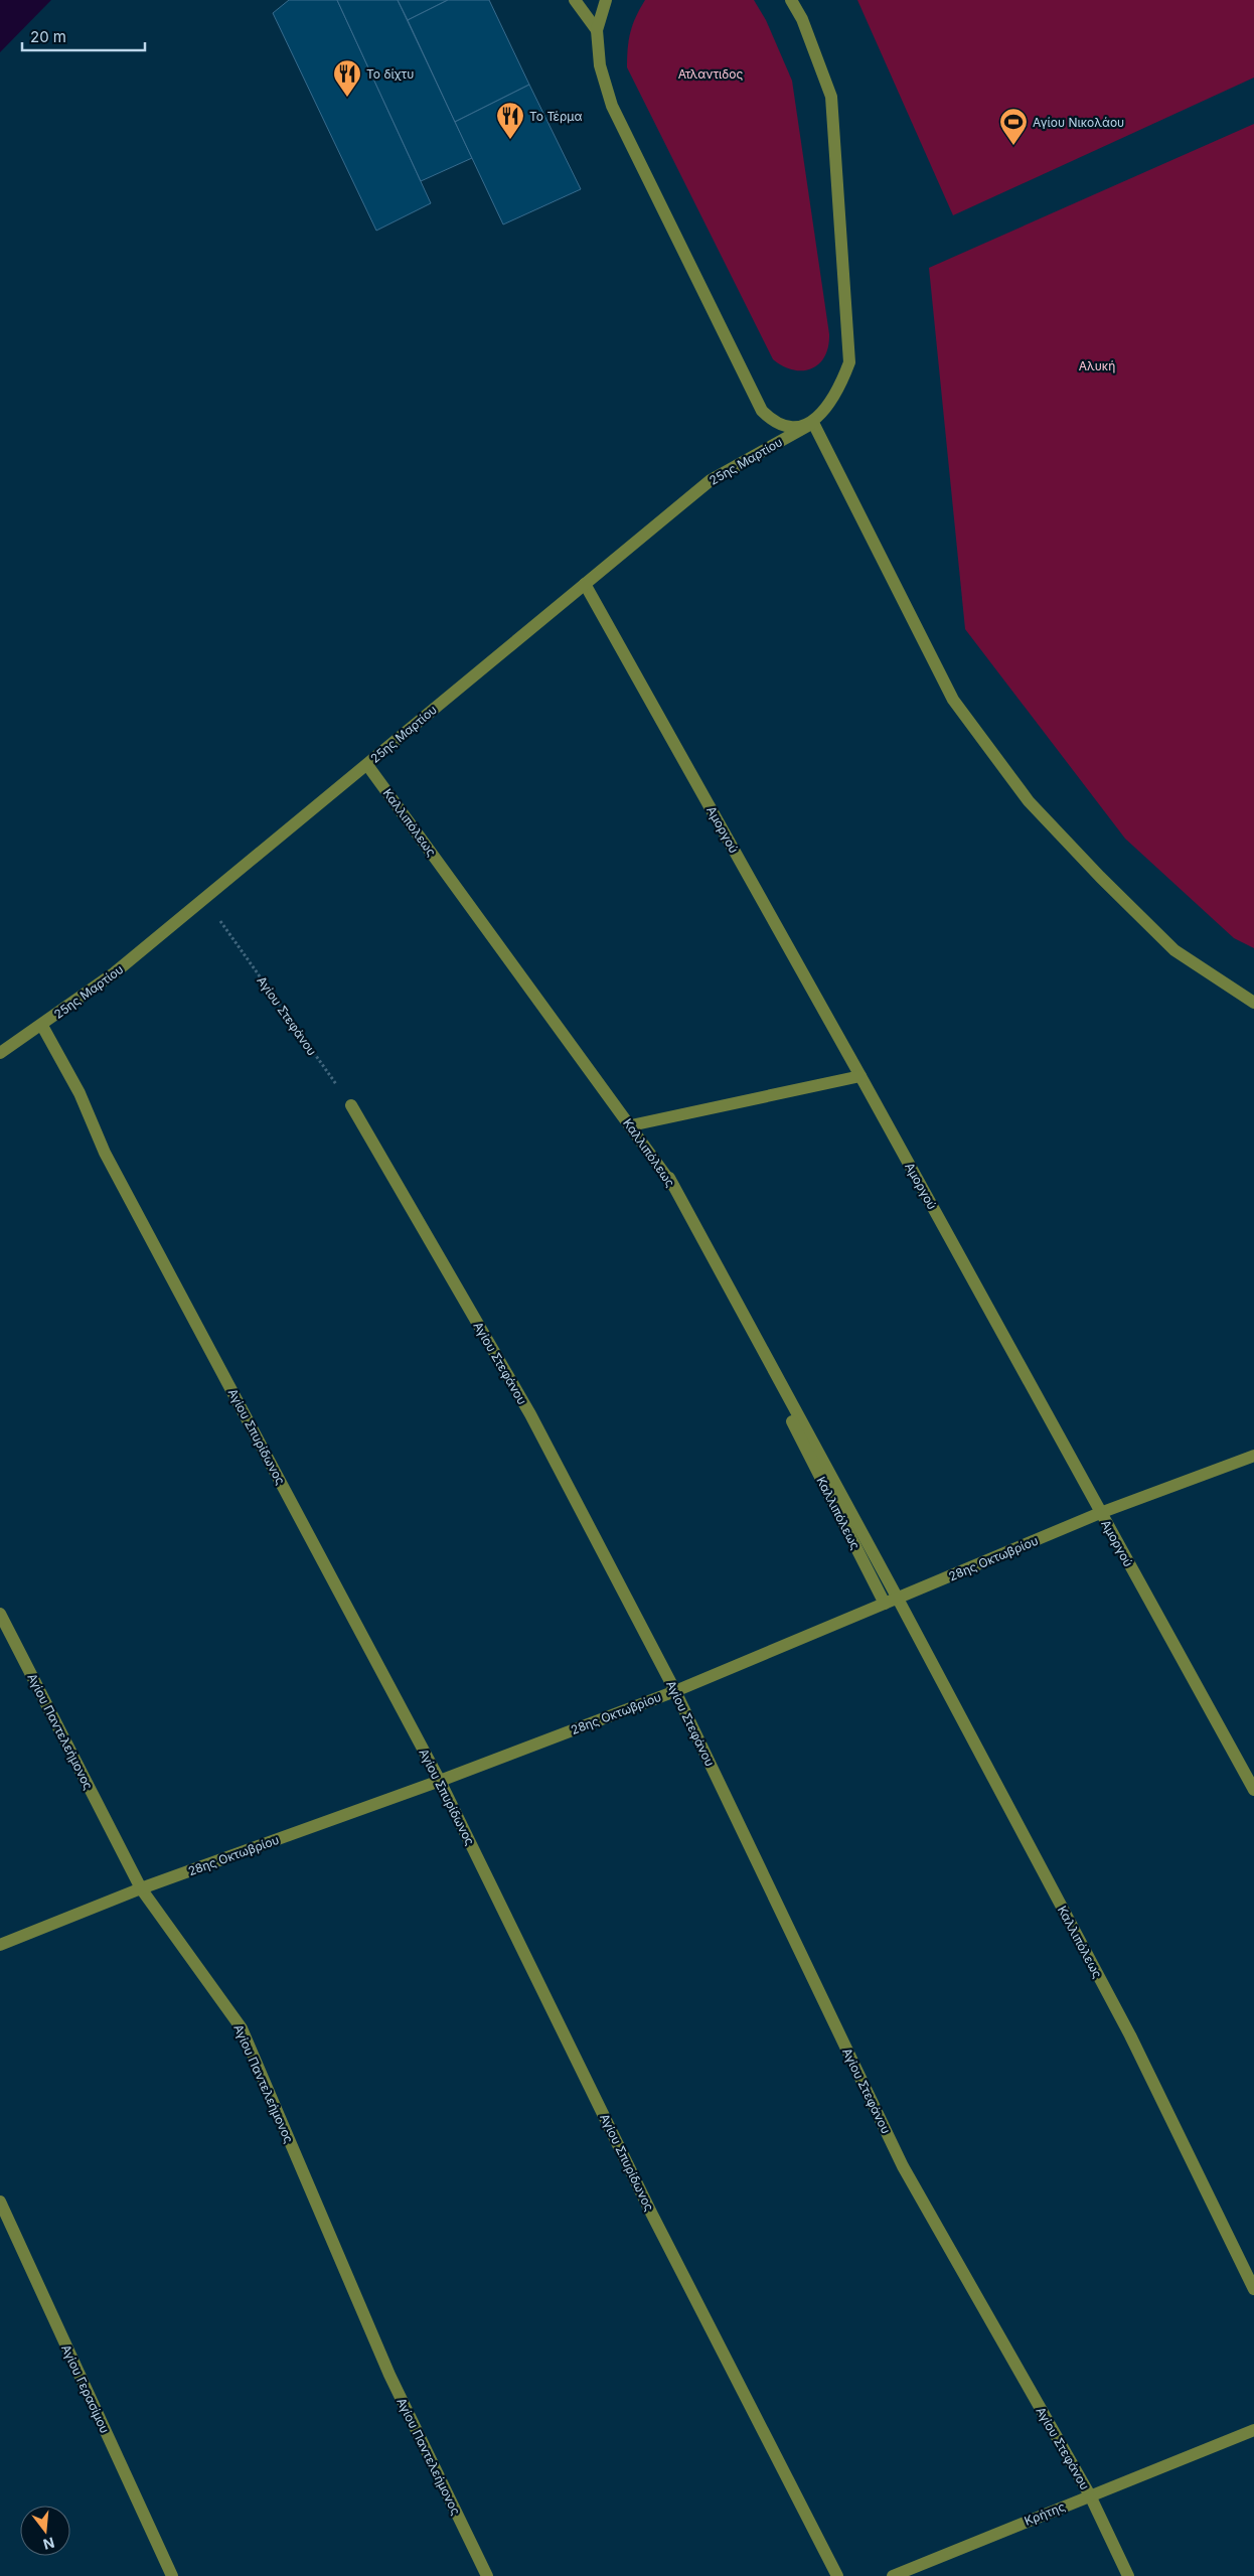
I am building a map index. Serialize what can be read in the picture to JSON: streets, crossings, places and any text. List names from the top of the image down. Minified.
{"streets":{"street":["25ης Μαρτίου","Καλλιπόλεως","Αμοργού","Αγίου Στεφάνου","Αγίου Σπυρίδωνος","28ης Οκτωβρίου","Αγίου Παντελεήμονος","Αγίου Γερασίμου","Κρήτης"]},"crossings":[["25ης Μαρτίου","Καλλιπόλεως"],["25ης Μαρτίου","Αμοργού"],["25ης Μαρτίου","Αγίου Στεφάνου"],["25ης Μαρτίου","Αγίου Σπυρίδωνος"],["Καλλιπόλεως","28ης Οκτωβρίου"],["Αμοργού","28ης Οκτωβρίου"],["Αγίου Στεφάνου","28ης Οκτωβρίου"],["Αγίου Στεφάνου","Κρήτης"],["Αγίου Σπυρίδωνος","28ης Οκτωβρίου"],["28ης Οκτωβρίου","Αγίου Παντελεήμονος"]],"parks":["Ατλαντιδος","Αλυκή"],"places":{"restaurant":["Το δίχτυ","Το Τέρμα"],"sports":["Αγίου Νικολάου"]},"scale_bar":"20 m","north":"bottom"}
